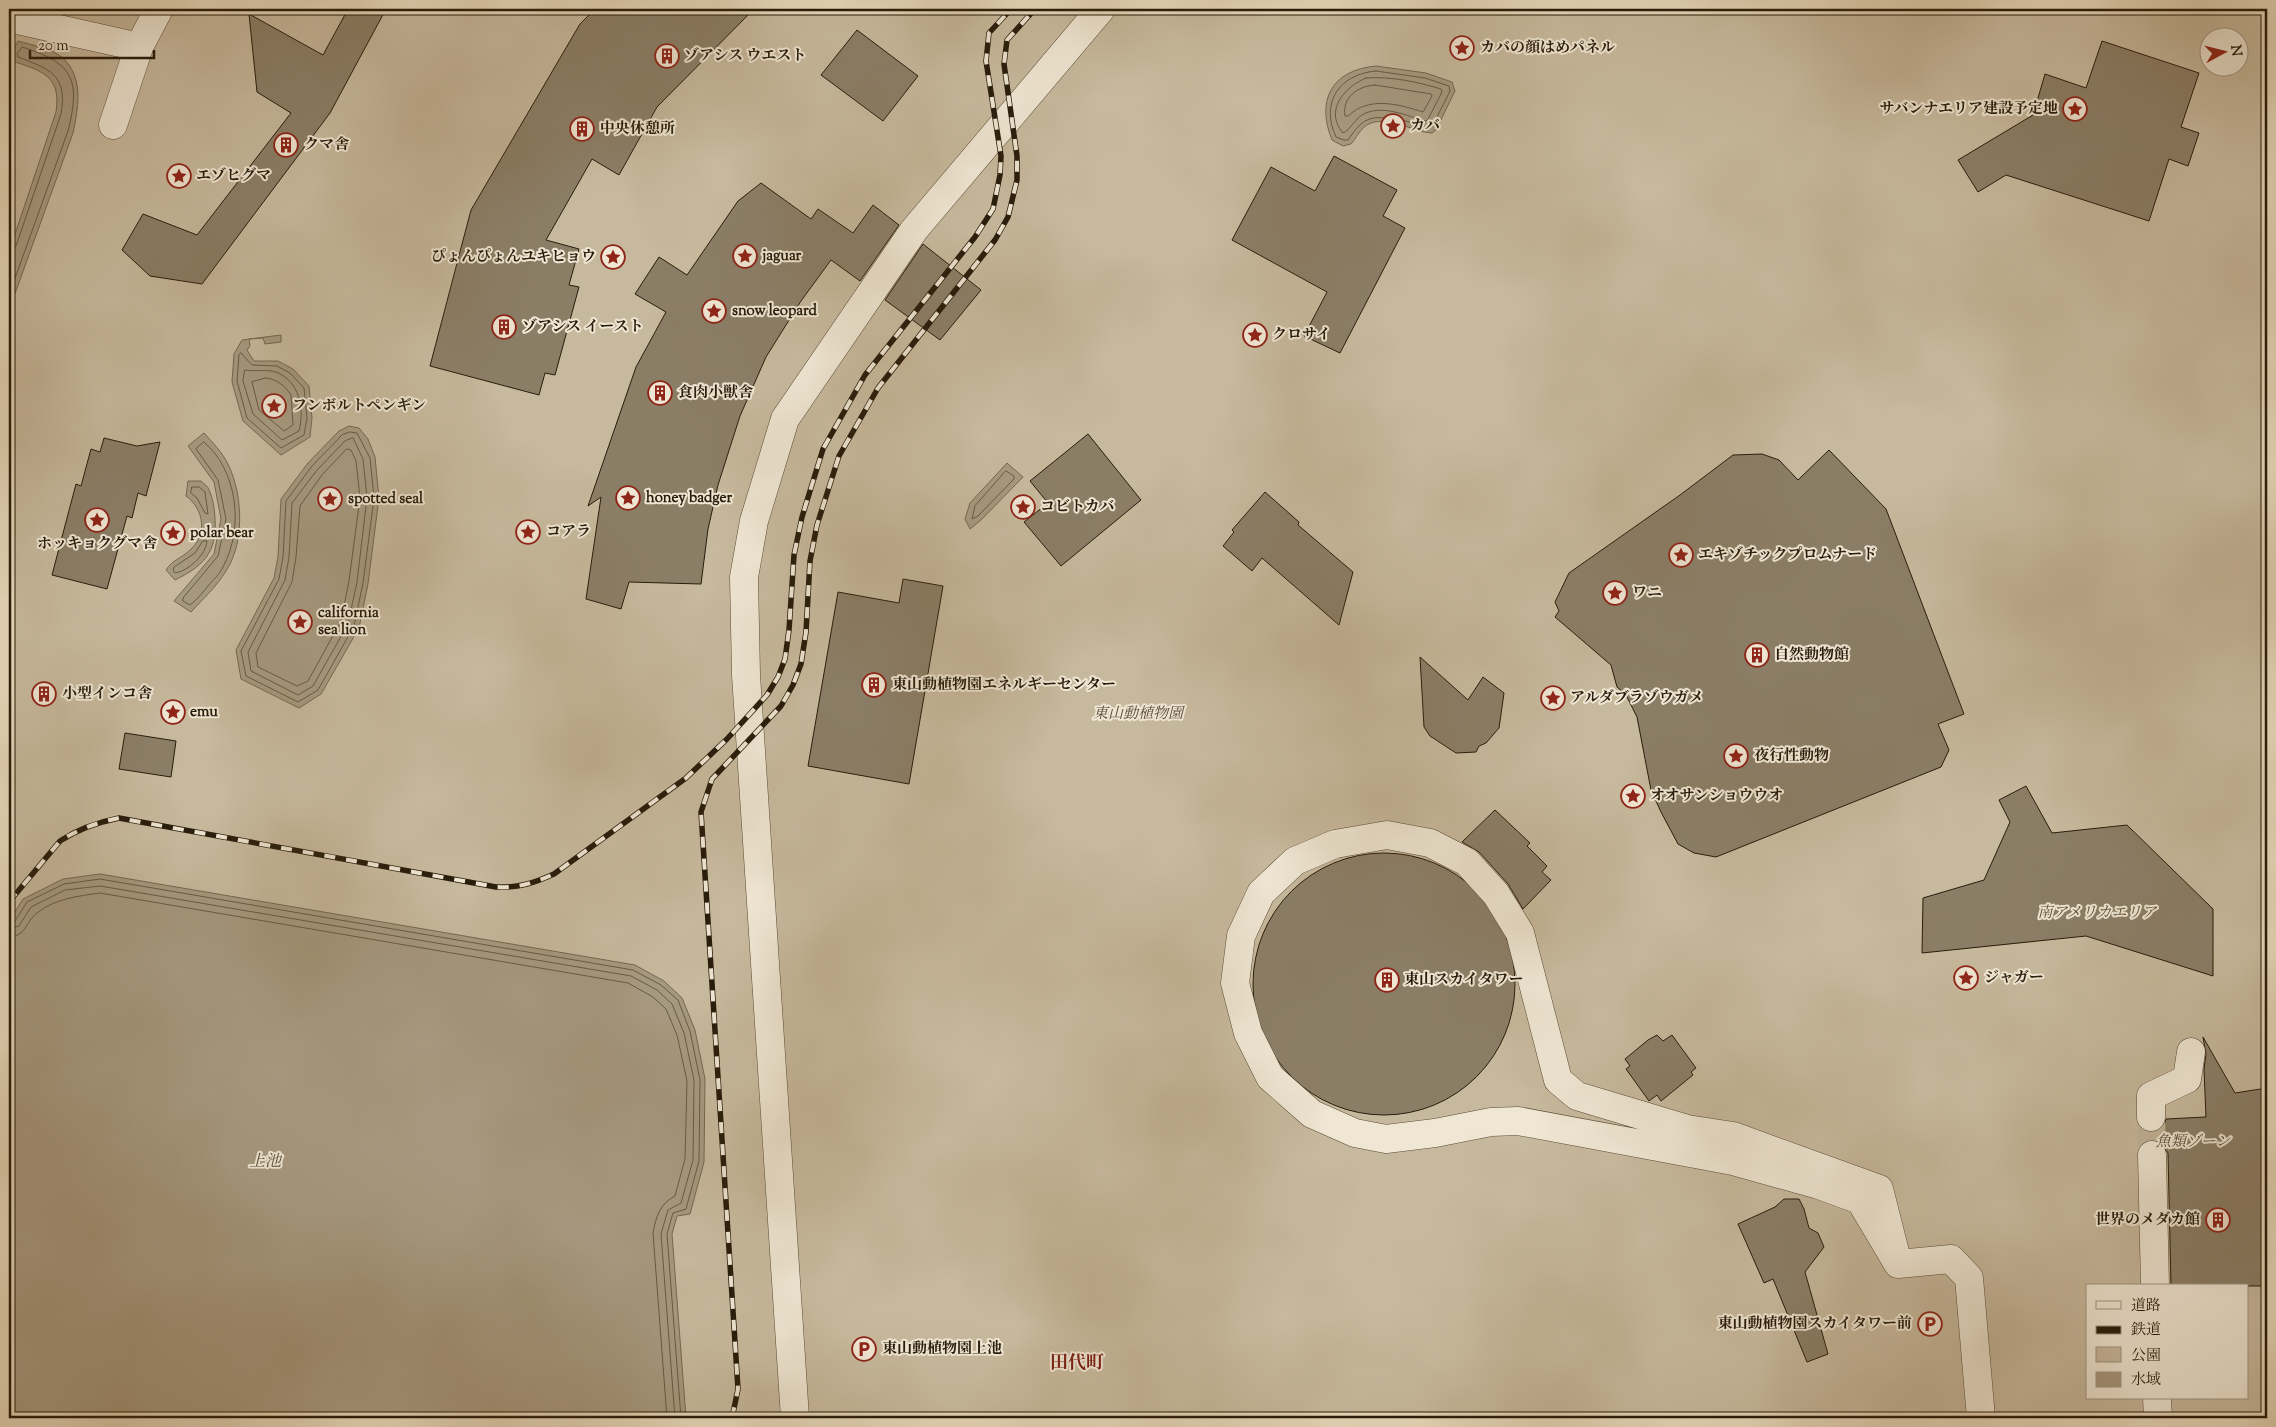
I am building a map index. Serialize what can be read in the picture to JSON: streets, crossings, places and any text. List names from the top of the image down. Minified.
{"districts":["田代町"],"water":["上池"],"parks":["東山動植物園","南アメリカエリア","魚類ゾーン"],"places":{"place":["カバの顔はめパネル","サバンナエリア建設予定地","カバ","エゾヒグマ","jaguar","ぴょんぴょんユキヒョウ","snow leopard","クロサイ","フンボルトペンギン","honey badger","spotted seal","コビトカバ","ホッキョクグマ舎","コアラ","polar bear","エキゾチックプロムナード","ワニ","california sea lion","アルダブラゾウガメ","emu","夜行性動物","オオサンショウウオ","ジャガー"],"building":["ゾアシス ウエスト","中央休憩所","クマ舎","ゾアシス イースト","食肉小獣舎","自然動物館","東山動植物園エネルギーセンター","小型インコ舎","東山スカイタワー","世界のメダカ館"],"parking":["東山動植物園スカイタワー前","東山動植物園上池"]},"legend":["道路","鉄道","公園","水域"],"scale_bar":"20 m","north":"right"}
